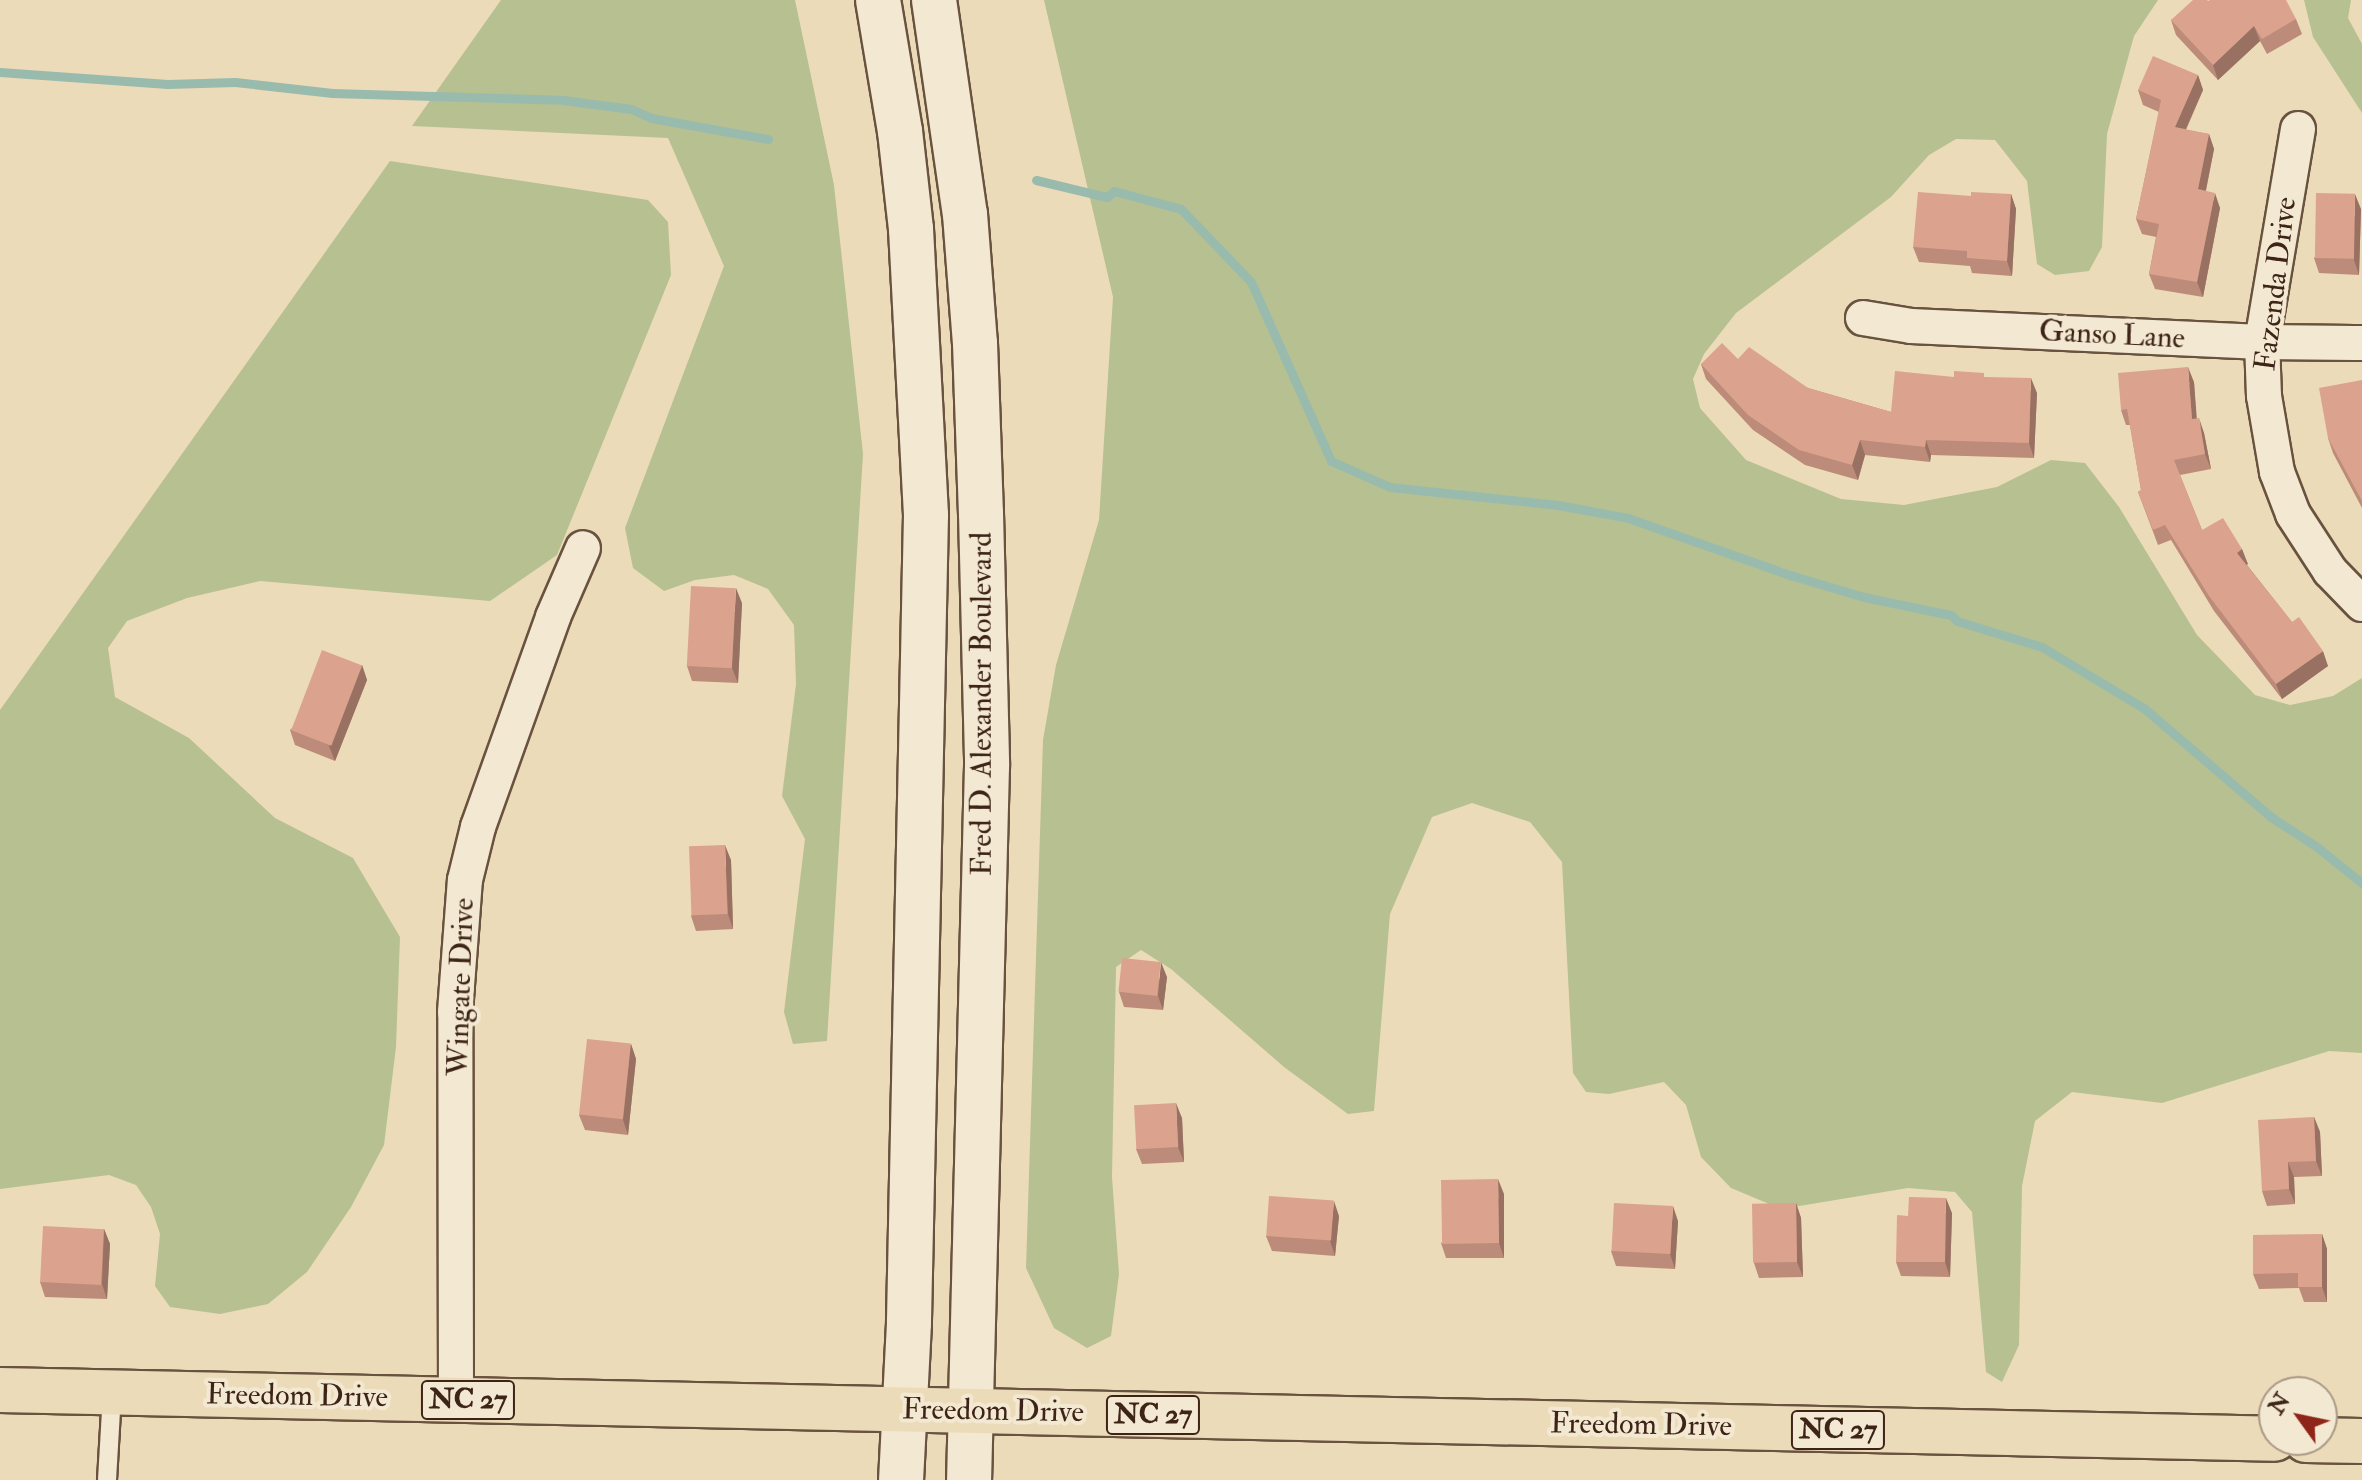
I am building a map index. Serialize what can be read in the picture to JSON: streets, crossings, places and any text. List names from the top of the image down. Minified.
{"streets":{"main road":["Fred D. Alexander Boulevard","Freedom Drive","NC 27"],"street":["Fazenda Drive","Ganso Lane","Wingate Drive"]},"crossings":[["Fazenda Drive","Ganso Lane"],["Fred D. Alexander Boulevard","Freedom Drive"],["Wingate Drive","Freedom Drive"]],"north":"top left"}
